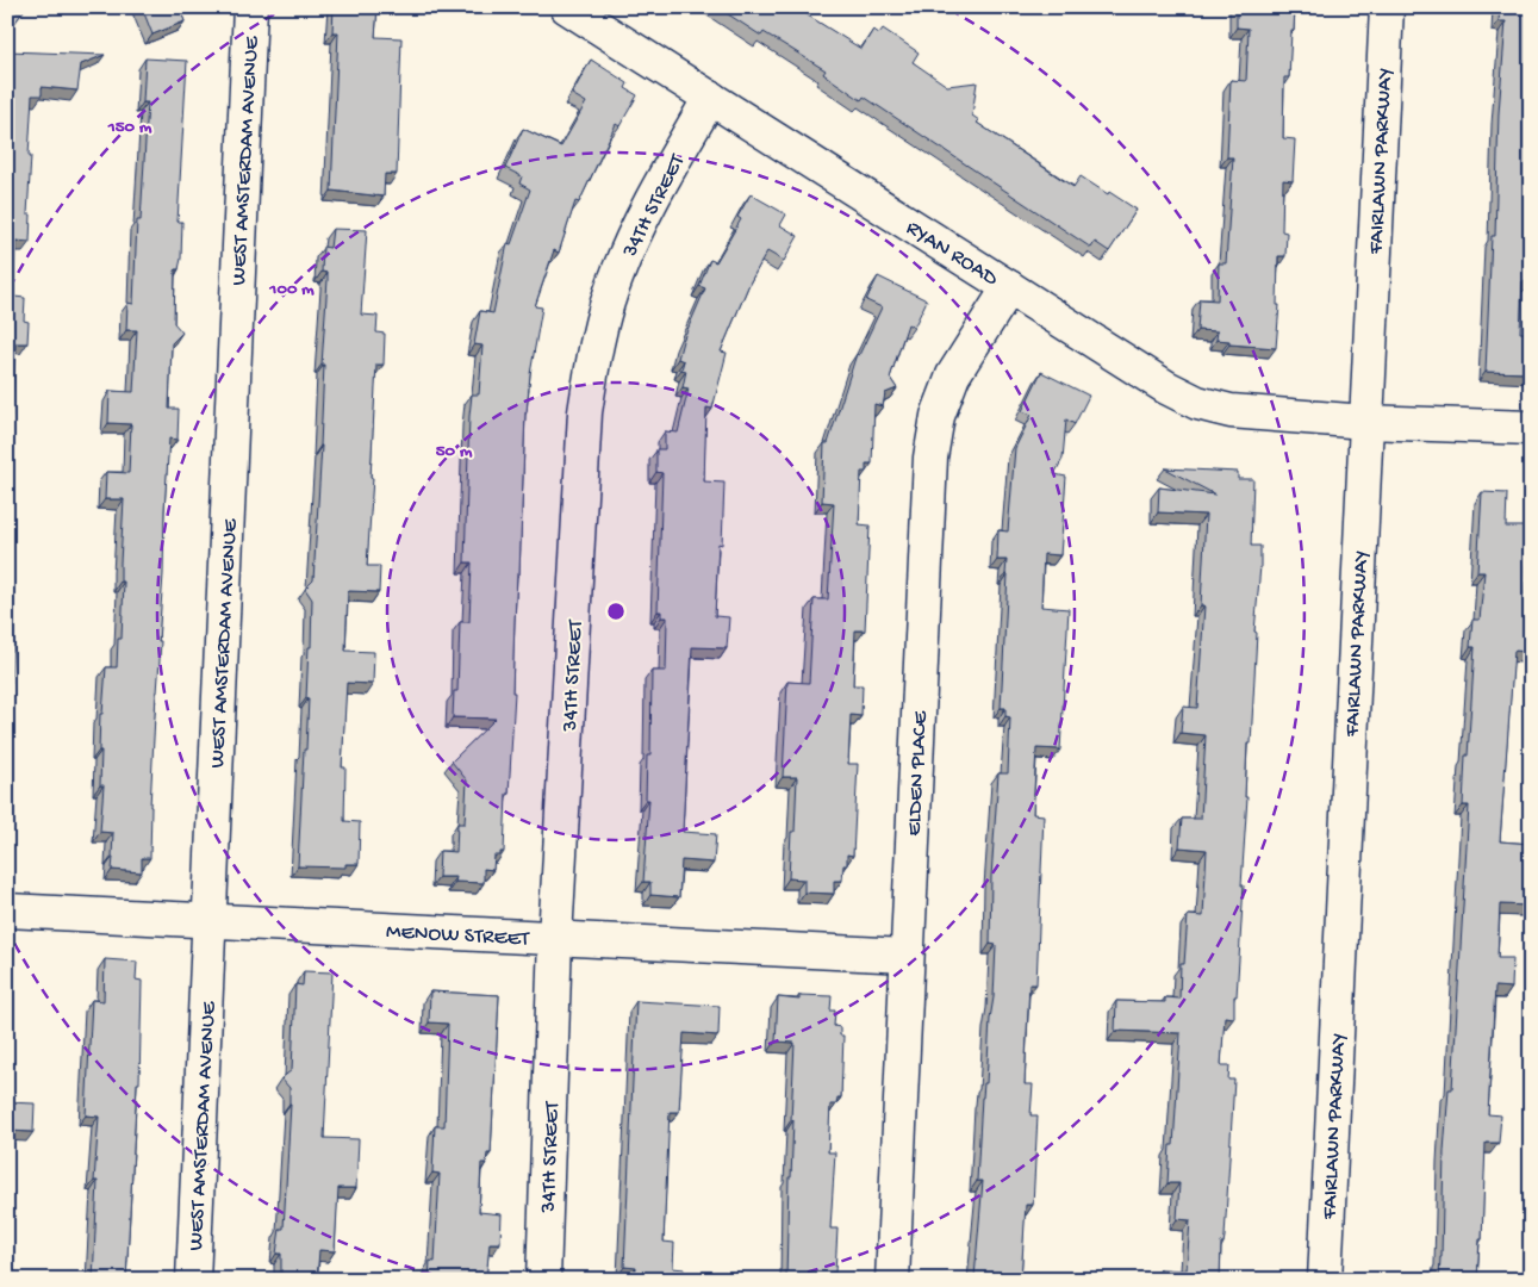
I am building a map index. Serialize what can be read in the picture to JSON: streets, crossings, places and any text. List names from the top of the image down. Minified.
{"streets":{"street":["WEST AMSTERDAM AVENUE","FAIRLAWN PARKWAY","34TH STREET","RYAN ROAD","ELDEN PLACE","MENOW STREET"]},"crossings":[["WEST AMSTERDAM AVENUE","MENOW STREET"],["FAIRLAWN PARKWAY","RYAN ROAD"],["34TH STREET","RYAN ROAD"],["34TH STREET","MENOW STREET"],["RYAN ROAD","ELDEN PLACE"],["ELDEN PLACE","MENOW STREET"]],"rings":["150 m","100 m","50 m"]}
